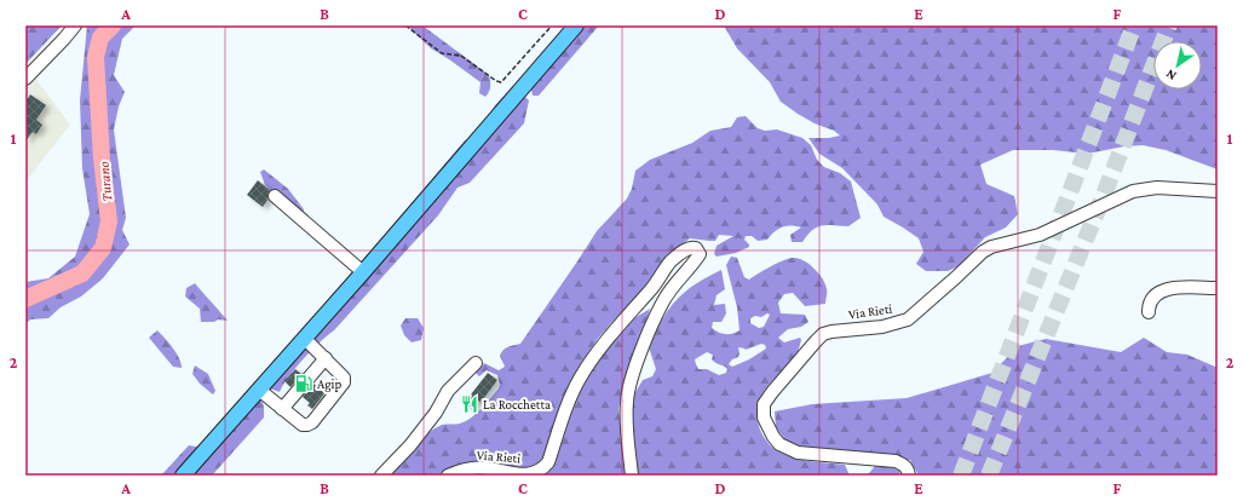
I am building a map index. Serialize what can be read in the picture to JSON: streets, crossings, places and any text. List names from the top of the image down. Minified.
{"streets":{"street":["Via Rieti"]},"water":["Turano"],"places":{"fuel station":["Agip"],"restaurant":["La Rocchetta"]},"north":"bottom left","grid":{"columns":["A","B","C","D","E","F"],"rows":["1","2"]}}
